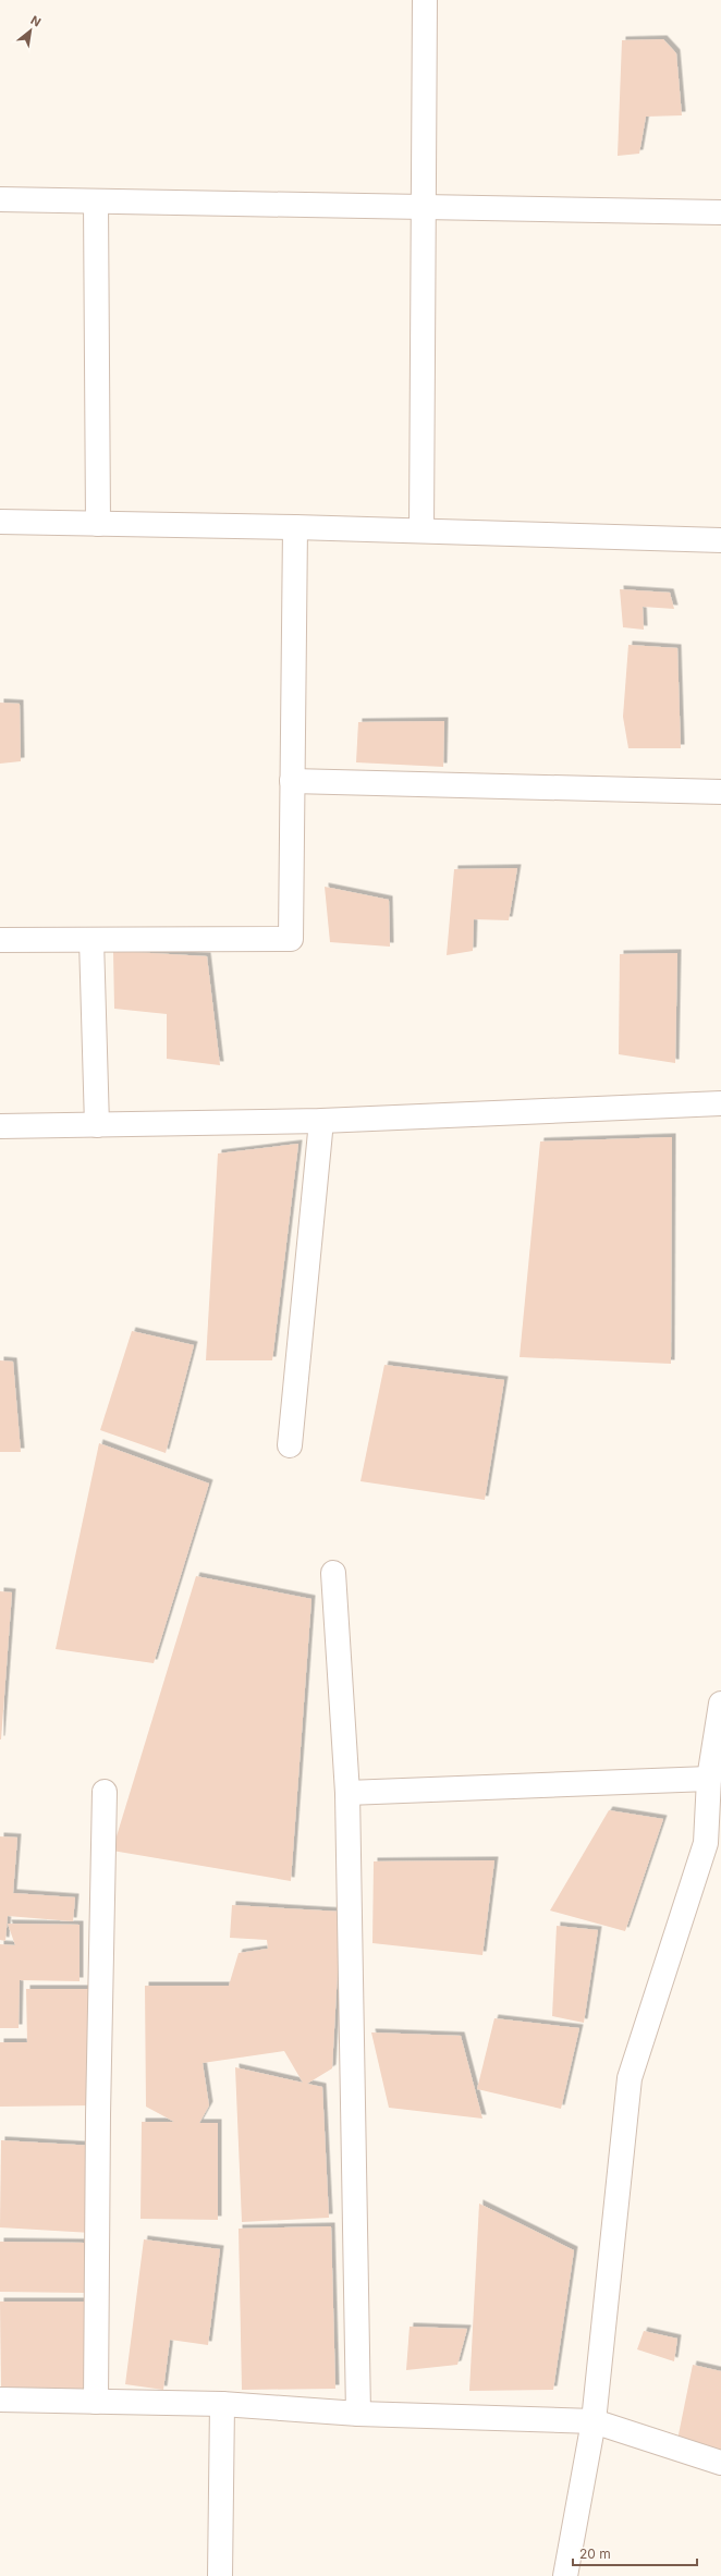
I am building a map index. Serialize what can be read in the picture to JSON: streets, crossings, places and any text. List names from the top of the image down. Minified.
{"scale_bar":"20 m","north":"top right"}
